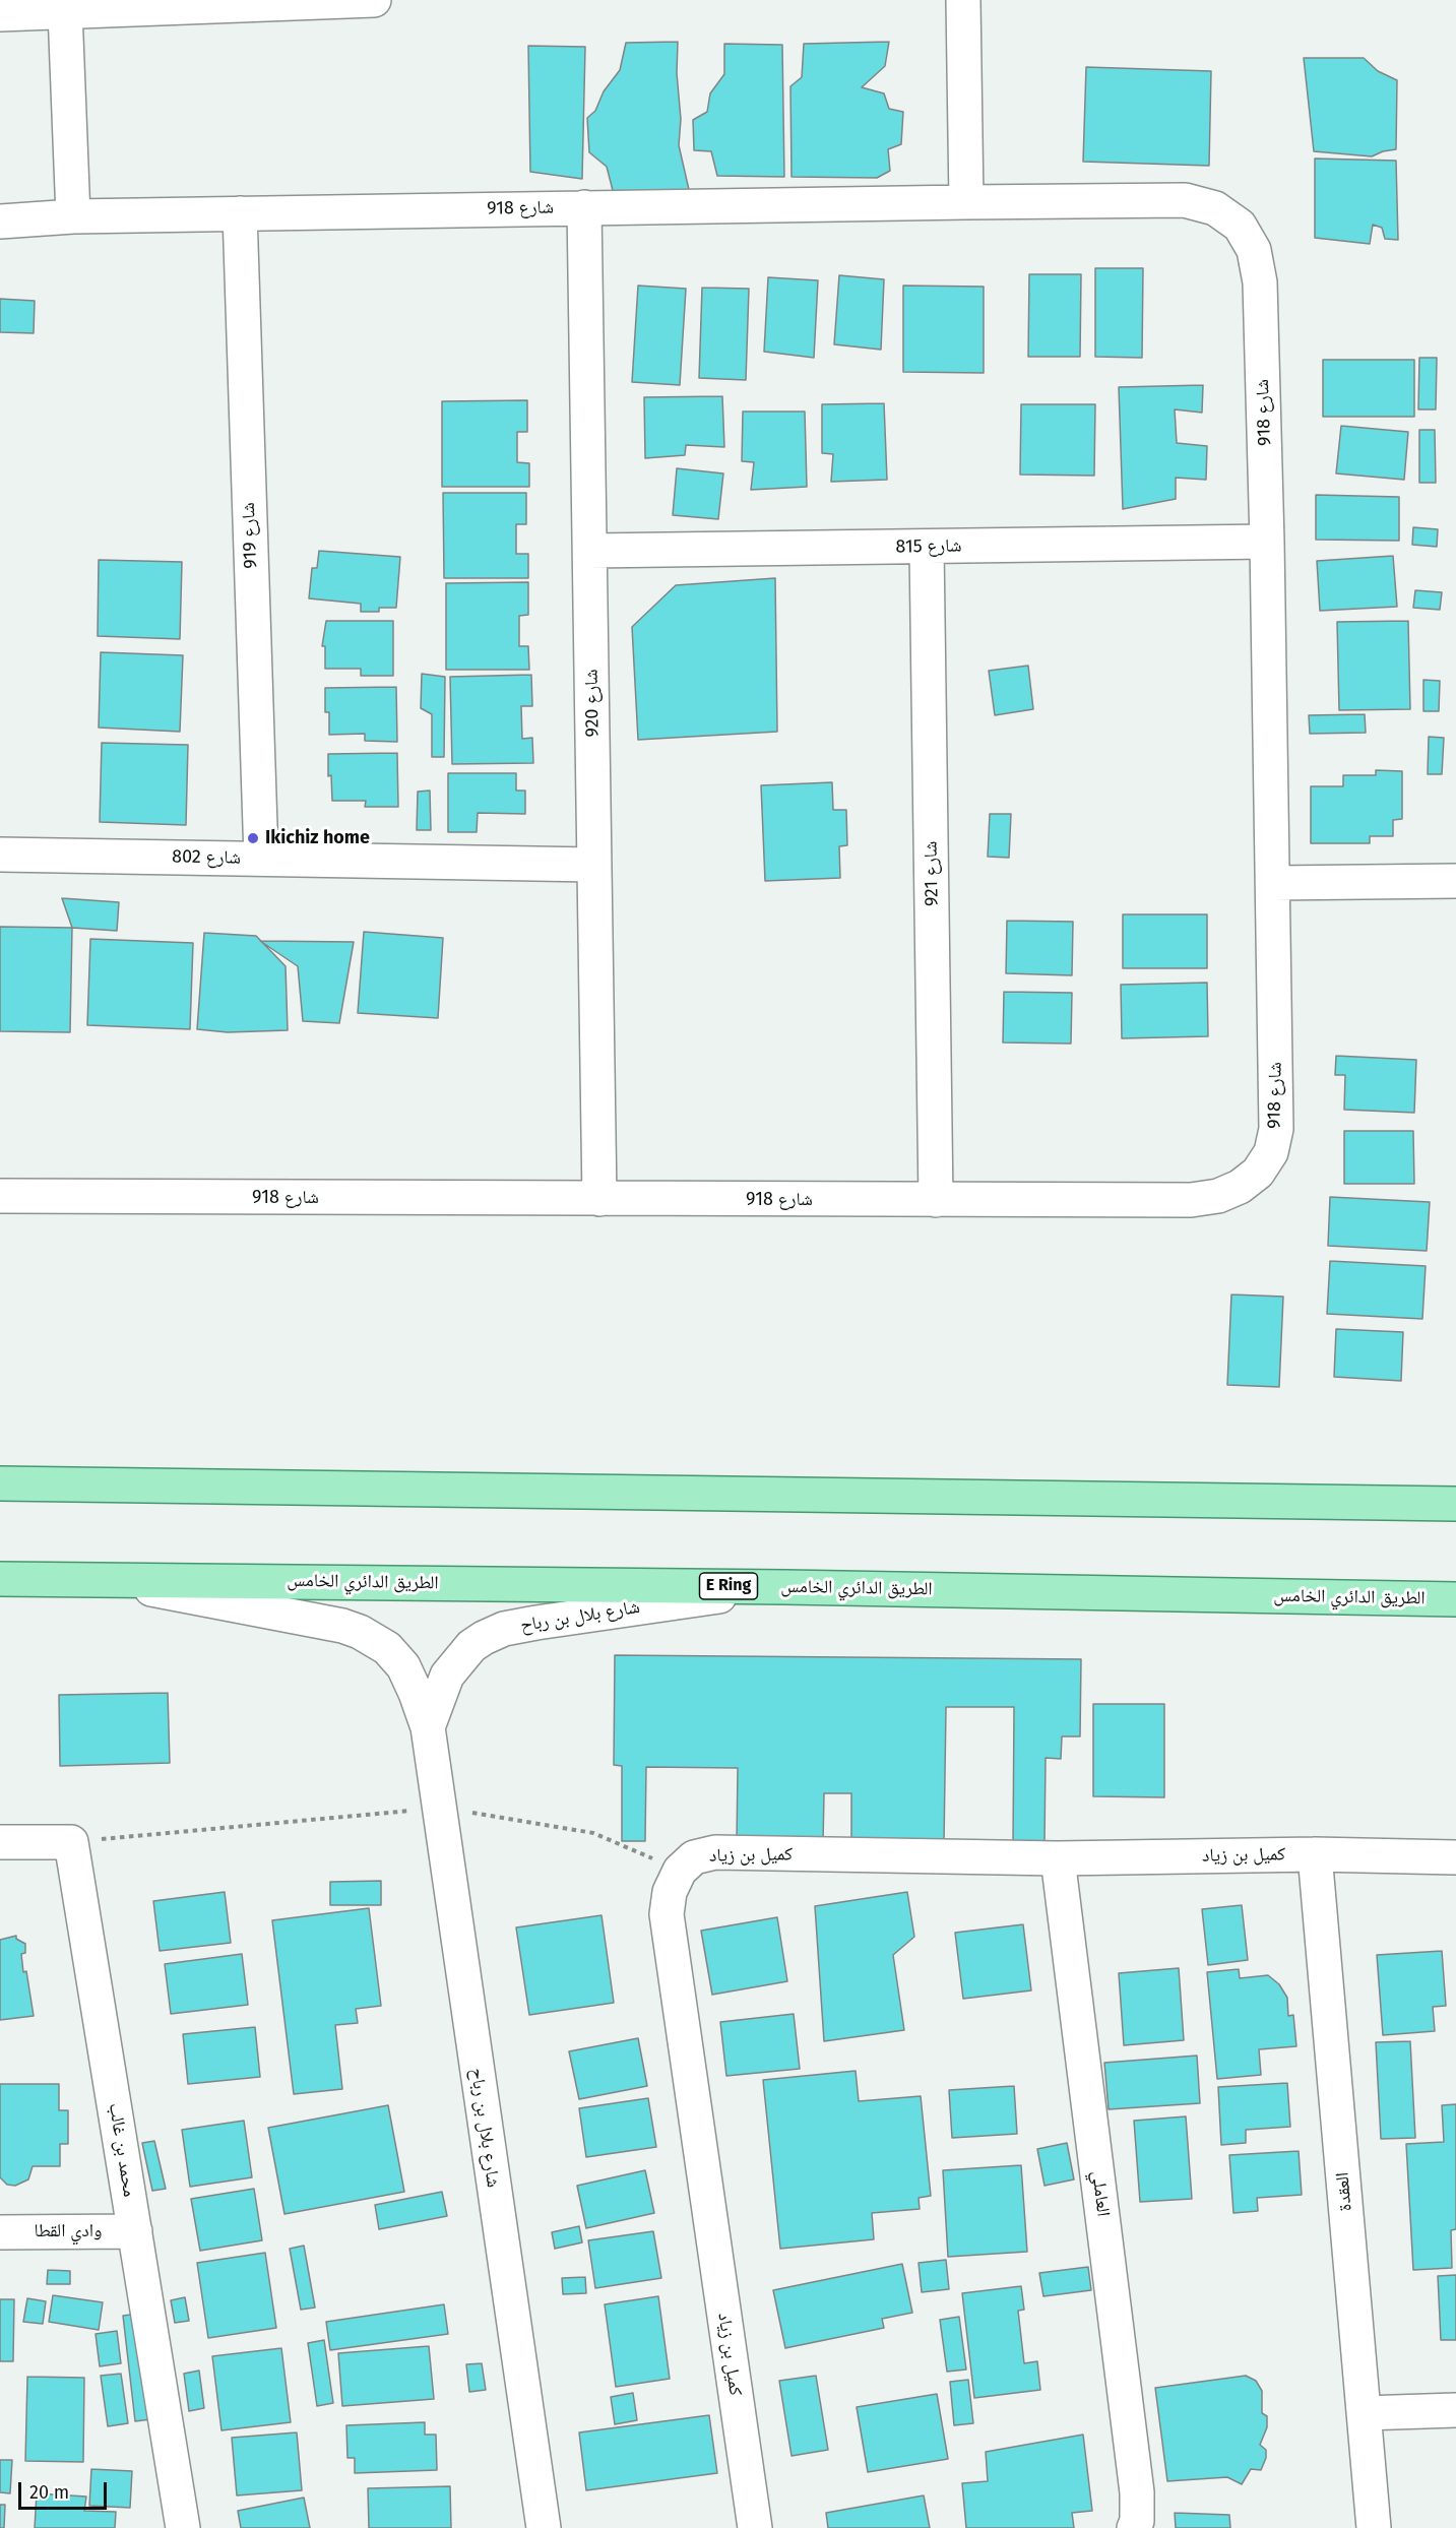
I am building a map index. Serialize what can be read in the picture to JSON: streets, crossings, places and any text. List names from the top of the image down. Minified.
{"streets":{"main road":["الطريق الدائري الخامس","E Ring"],"street":["شارع 918","شارع 919","شارع 815","شارع 920","شارع 802","شارع 921","شارع بلال بن رباح","كميل بن زياد","محمد بن غالب","العقدة","العاملي","وادي القطا"]},"crossings":[["شارع 918","شارع 919"],["شارع 918","شارع 815"],["شارع 918","شارع 920"],["شارع 918","شارع 921"],["شارع 919","شارع 802"],["شارع 815","شارع 920"],["شارع 815","شارع 921"],["شارع 920","شارع 802"],["الطريق الدائري الخامس","شارع بلال بن رباح"],["كميل بن زياد","العقدة"],["كميل بن زياد","العاملي"],["محمد بن غالب","وادي القطا"]],"places":["Ikichiz home"],"scale_bar":"20 m"}
